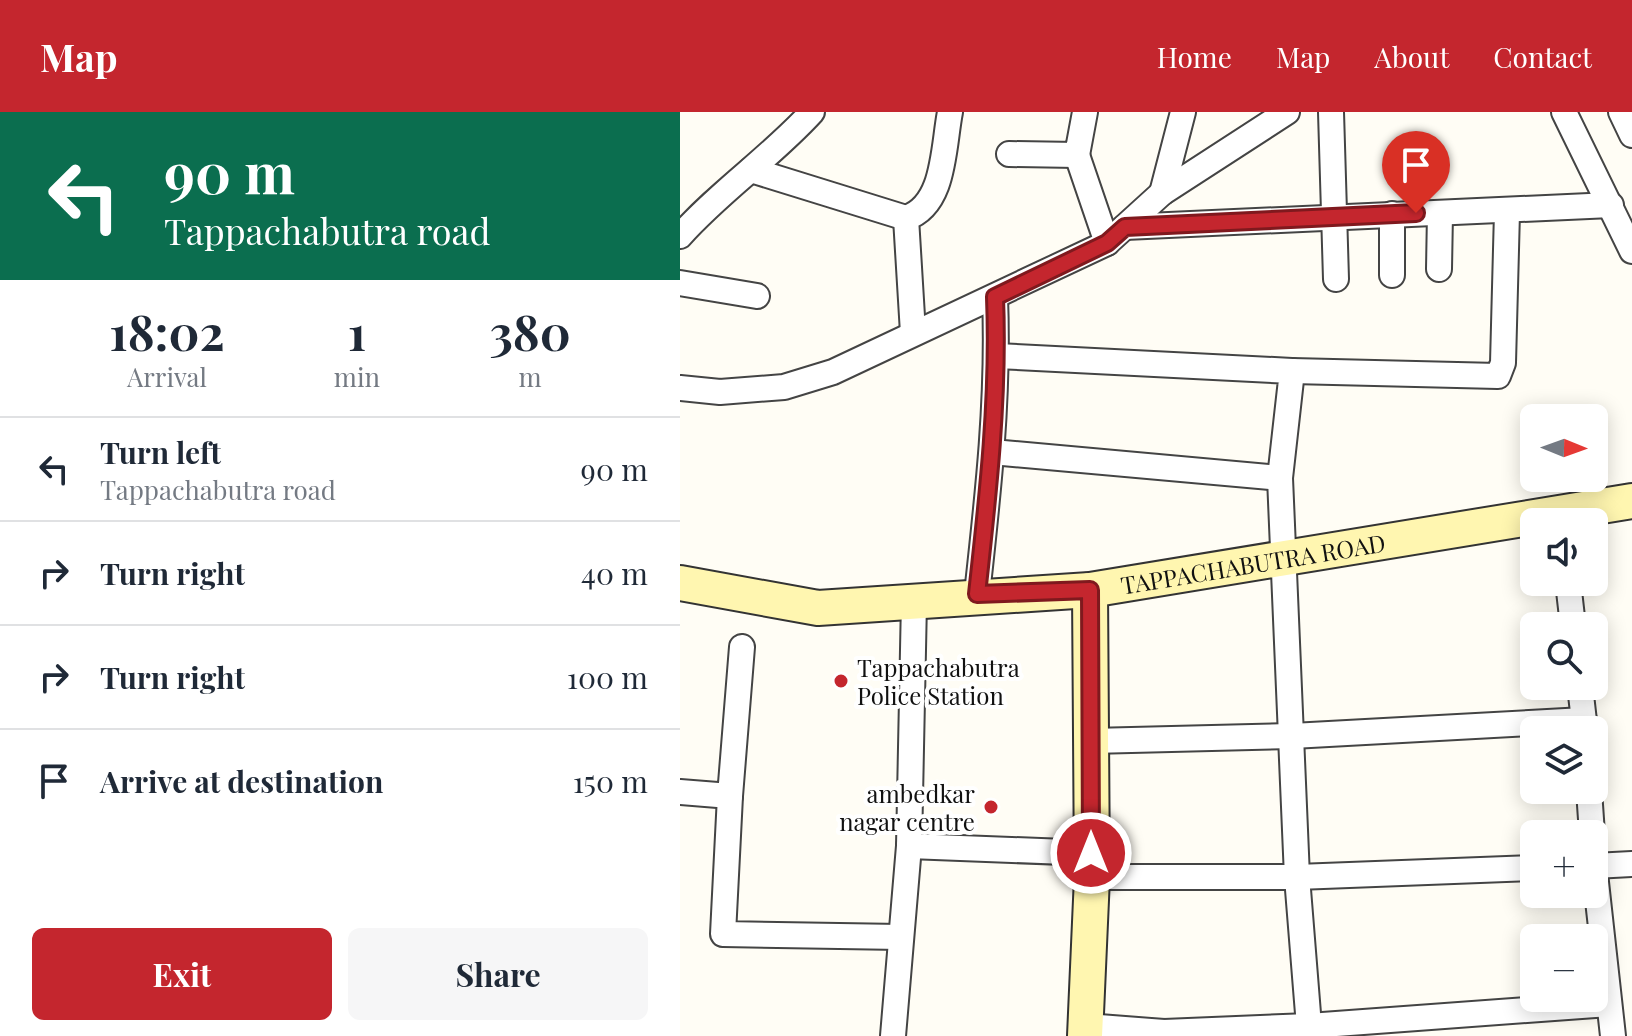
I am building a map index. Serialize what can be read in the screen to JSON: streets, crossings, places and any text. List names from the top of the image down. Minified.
{"streets":{"main road":["TAPPACHABUTRA ROAD"]},"places":["Tappachabutra Police Station","ambedkar nagar centre"],"north":"right","page":{"header":"Map","nav":["Home","Map","About","Contact"],"turn":["90 m","Tappachabutra road"],"eta":["18:02","Arrival","1","min","380","m"],"map_buttons":["+","−"],"list":[{"name":"Turn left","note":"Tappachabutra road","value":"90 m"},{"name":"Turn right","value":"40 m"},{"name":"Turn right","value":"100 m"},{"name":"Arrive at destination","value":"150 m"}],"buttons":["Exit","Share"]}}
